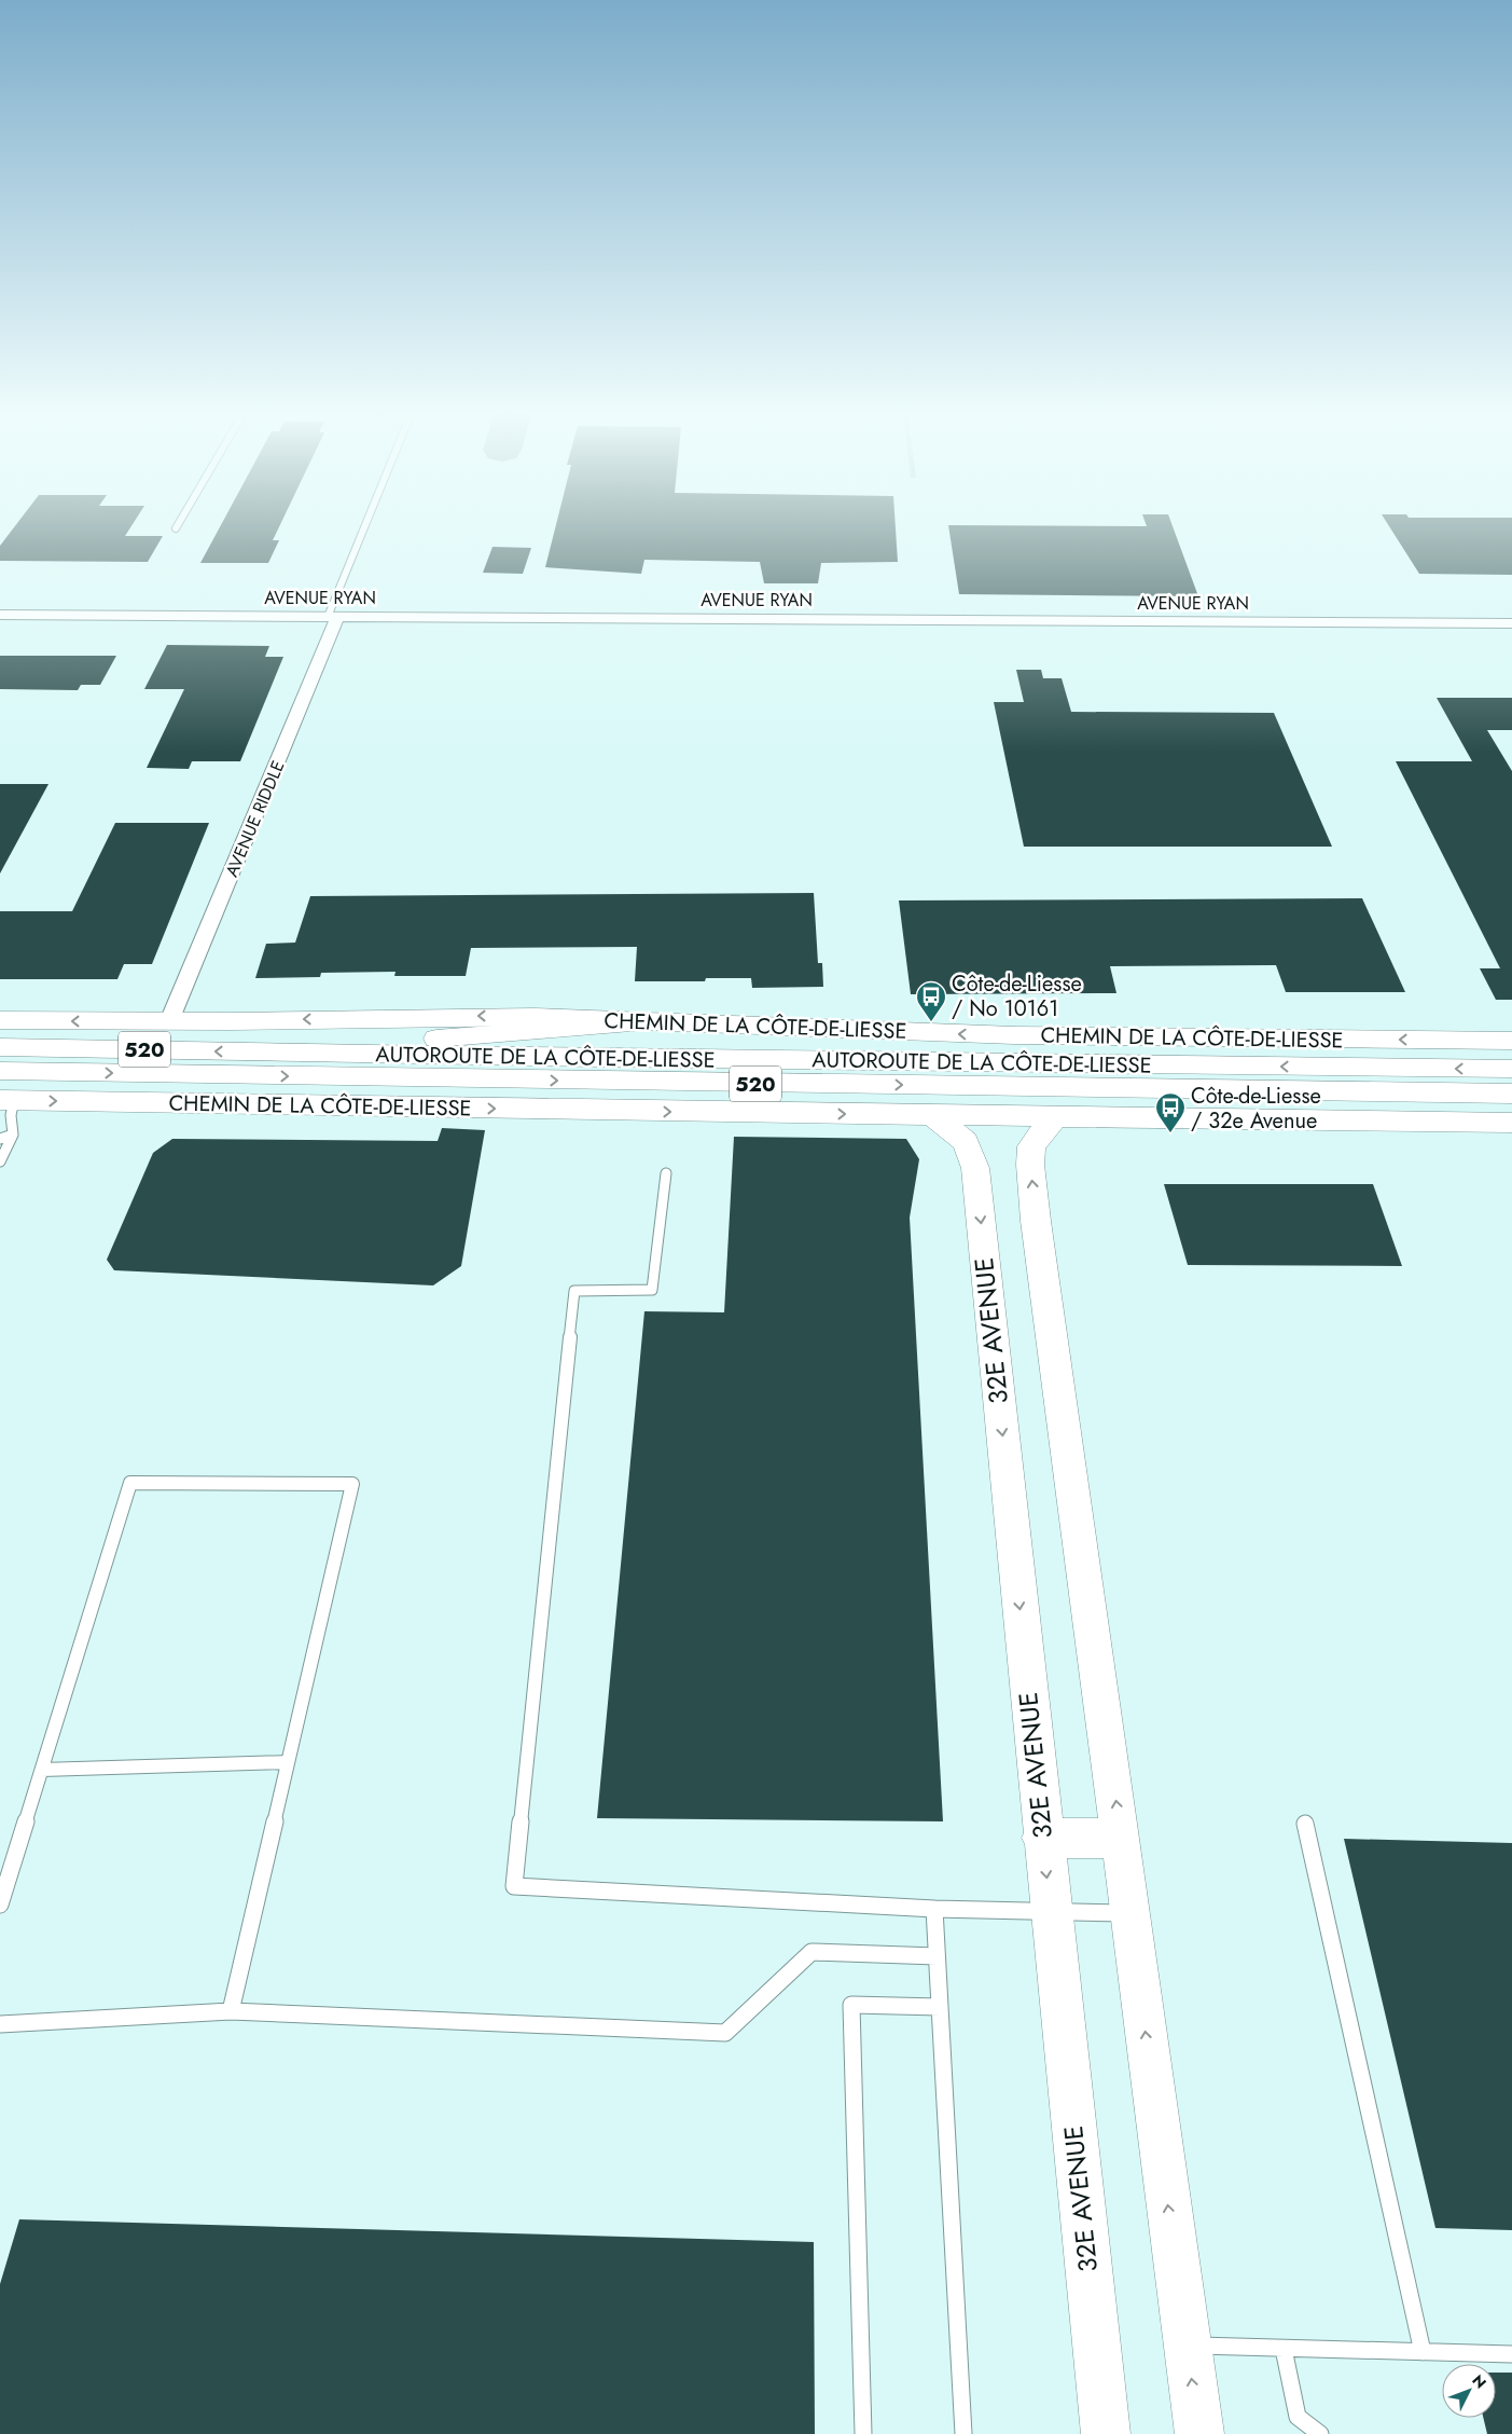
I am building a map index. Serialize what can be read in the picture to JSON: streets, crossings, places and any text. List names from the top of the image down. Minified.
{"streets":{"main road":["CHEMIN DE LA CÔTE-DE-LIESSE","520","AUTOROUTE DE LA CÔTE-DE-LIESSE","32E AVENUE"],"street":["AVENUE RYAN","AVENUE RIDDLE"]},"crossings":[["AVENUE RYAN","AVENUE RIDDLE"],["AVENUE RIDDLE","CHEMIN DE LA CÔTE-DE-LIESSE"],["CHEMIN DE LA CÔTE-DE-LIESSE","32E AVENUE"]],"places":{"bus stop":["Côte-de-Liesse / No 10161","Côte-de-Liesse / 32e Avenue"]},"north":"top right"}
